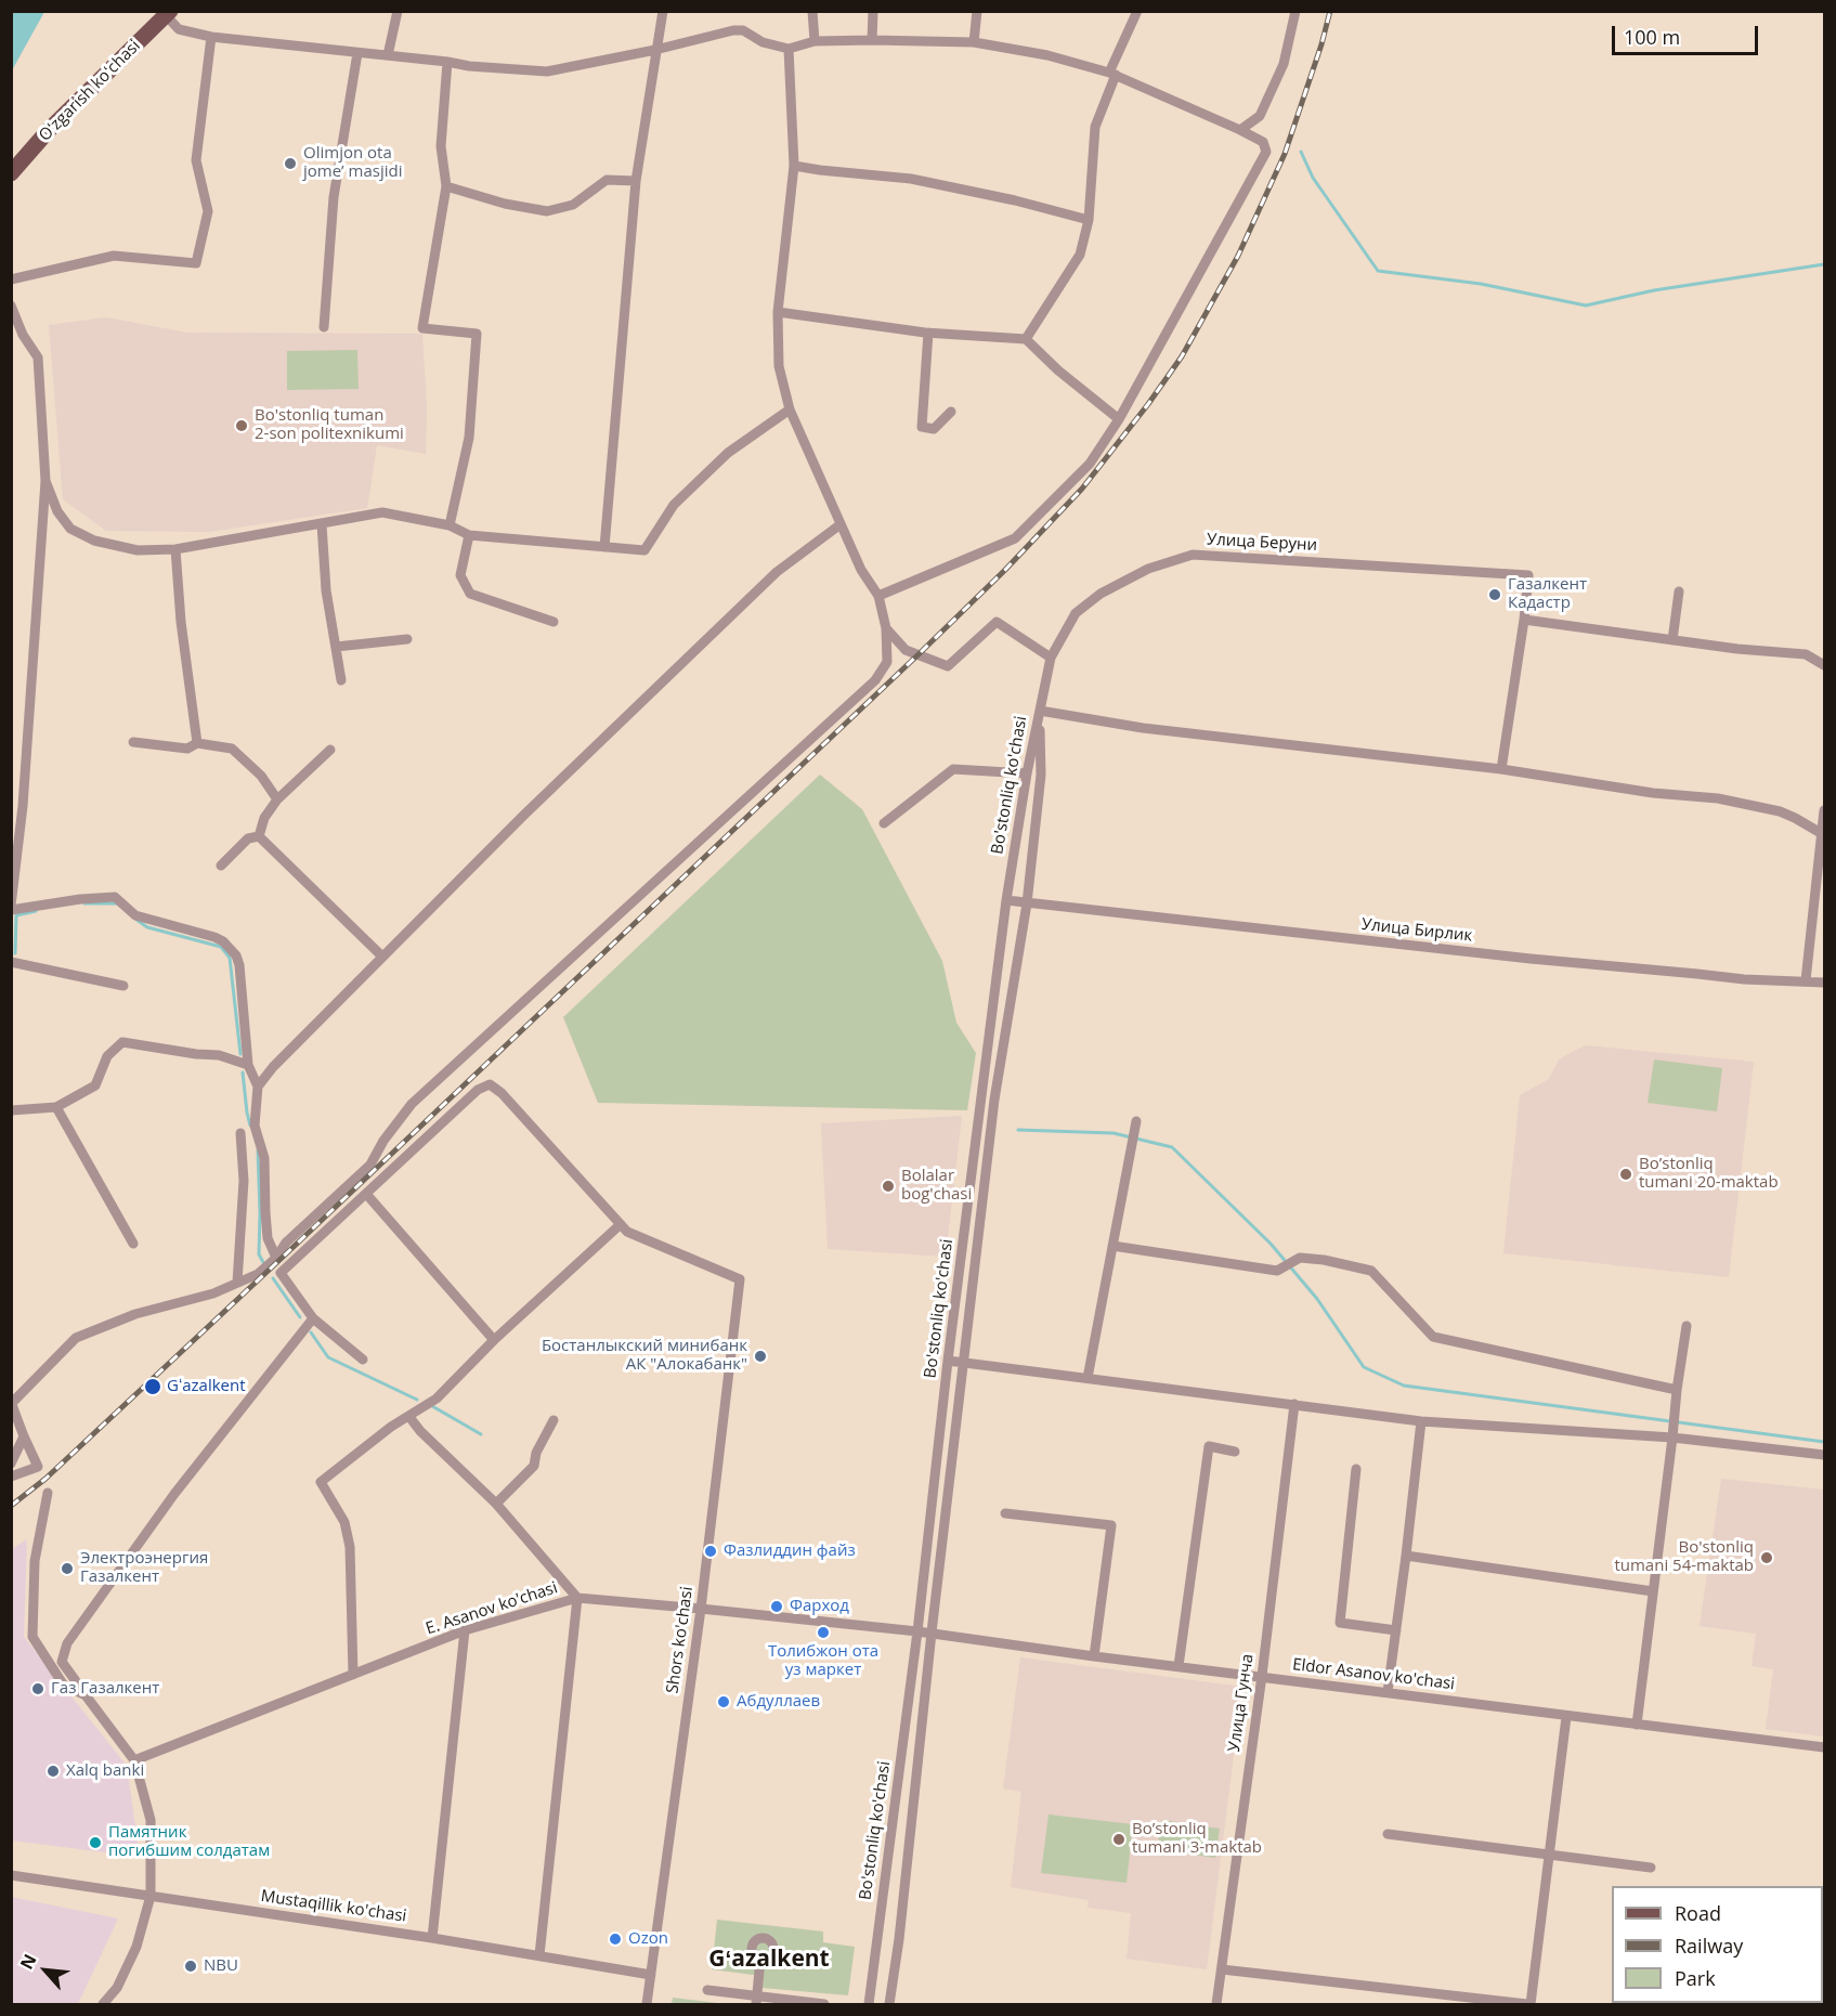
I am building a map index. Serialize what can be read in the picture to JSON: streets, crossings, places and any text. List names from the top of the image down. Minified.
{"streets":{"main road":["Oʻzgarish koʻchasi"],"street":["Улица Беруни","Bo'stonliq ko'chasi","Улица Бирлик","E. Asanov ko'chasi","Shors ko'chasi","Eldor Asanov ko'chasi","Улица Гунча","Mustaqillik ko'chasi"]},"crossings":[["Улица Беруни","Bo'stonliq ko'chasi"],["Bo'stonliq ko'chasi","Улица Бирлик"],["Bo'stonliq ko'chasi","E. Asanov ko'chasi"],["Bo'stonliq ko'chasi","Eldor Asanov ko'chasi"],["E. Asanov ko'chasi","Shors ko'chasi"],["E. Asanov ko'chasi","Eldor Asanov ko'chasi"],["Shors ko'chasi","Mustaqillik ko'chasi"],["Eldor Asanov ko'chasi","Улица Гунча"]],"districts":["Gʻazalkent"],"places":["Olimjon ota jome’ masjidi","Bo'stonliq tuman 2-son politexnikumi","Газалкент Кадастр","Bo’stonliq tumani 20-maktab","Bolalar bog'chasi","Бостанлыкский минибанк АК \"Алокабанк\"","Gʻazalkent","Фазлиддин файз","Bo'stonliq tumani 54-maktab","Электроэнергия Газалкент","Фарход","Толибжон ота уз маркет","Газ Газалкент","Абдуллаев","Xalq banki","Bo’stonliq tumani 3-maktab","Памятник погибшим солдатам","Ozon","NBU"],"legend":["Road","Railway","Park"],"scale_bar":"100 m","north":"top left"}
